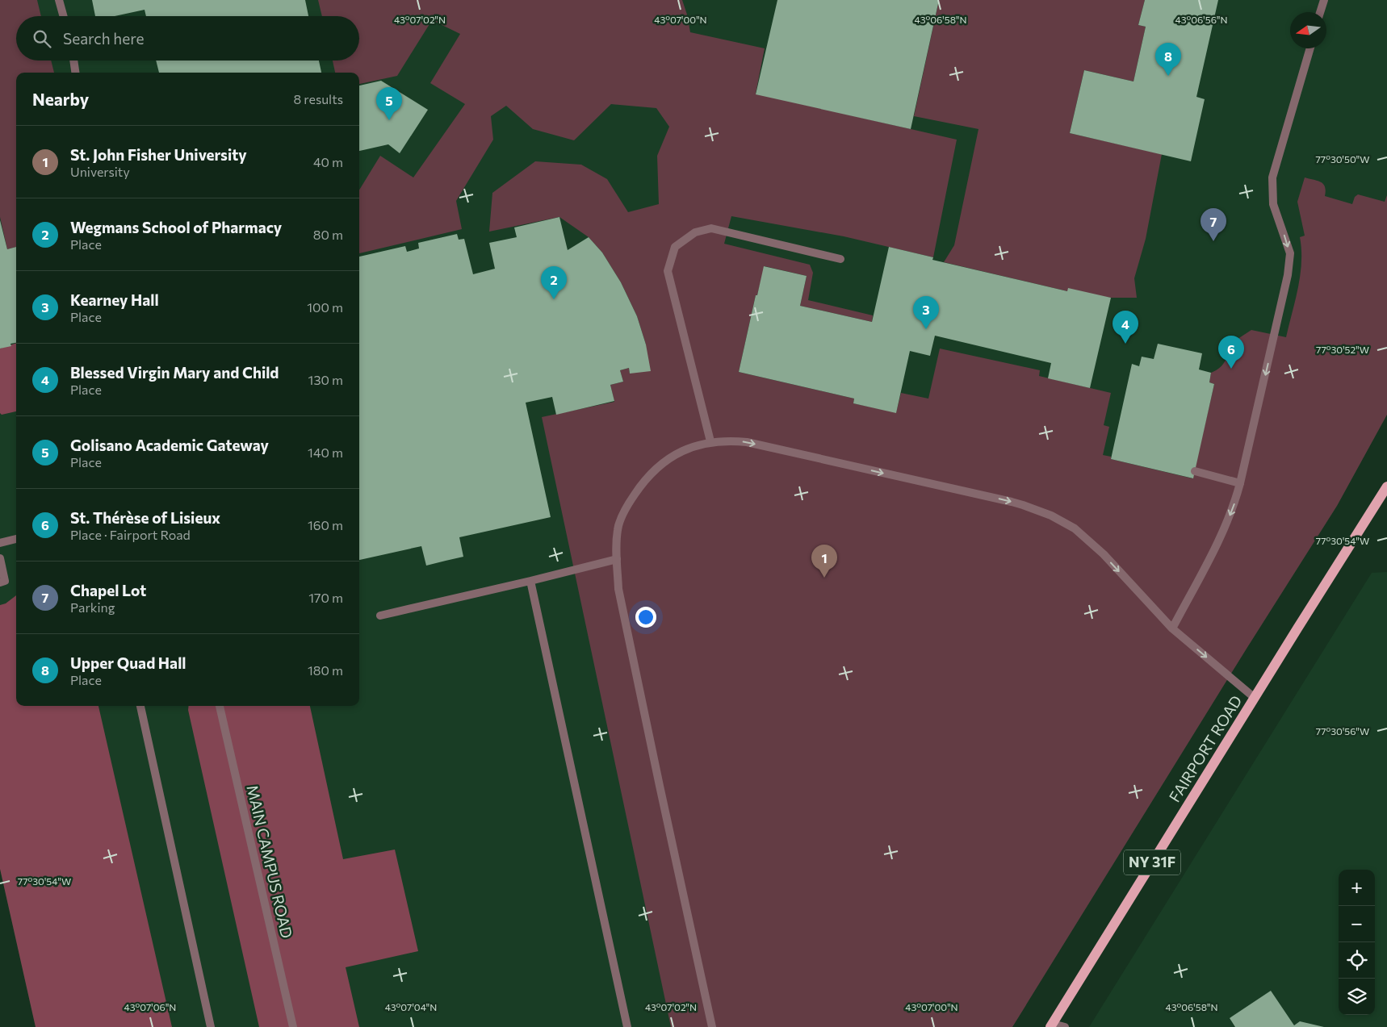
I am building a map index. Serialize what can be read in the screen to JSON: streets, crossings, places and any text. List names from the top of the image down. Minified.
{"streets":{"main road":["FAIRPORT ROAD","NY 31F"],"street":["MAIN CAMPUS ROAD"]},"north":"left","page":{"search":"Search here","pins":["8","5","7","2","3","4","6","1"],"heading":["Nearby","8 results"],"list":[{"mark":"1","name":"St. John Fisher University","note":"University","value":"40 m"},{"mark":"2","name":"Wegmans School of Pharmacy","note":"Place","value":"80 m"},{"mark":"3","name":"Kearney Hall","note":"Place","value":"100 m"},{"mark":"4","name":"Blessed Virgin Mary and Child","note":"Place","value":"130 m"},{"mark":"5","name":"Golisano Academic Gateway","note":"Place","value":"140 m"},{"mark":"6","name":"St. Thérèse of Lisieux","note":"Place · Fairport Road","value":"160 m"},{"mark":"7","name":"Chapel Lot","note":"Parking","value":"170 m"},{"mark":"8","name":"Upper Quad Hall","note":"Place","value":"180 m"}],"map_buttons":["+","−"]},"coordinates":["43°07'02\"N","43°07'00\"N","43°06'58\"N","43°06'56\"N","77°30'50\"W","77°30'52\"W","77°30'54\"W","77°30'56\"W","43°07'06\"N","43°07'04\"N"]}
